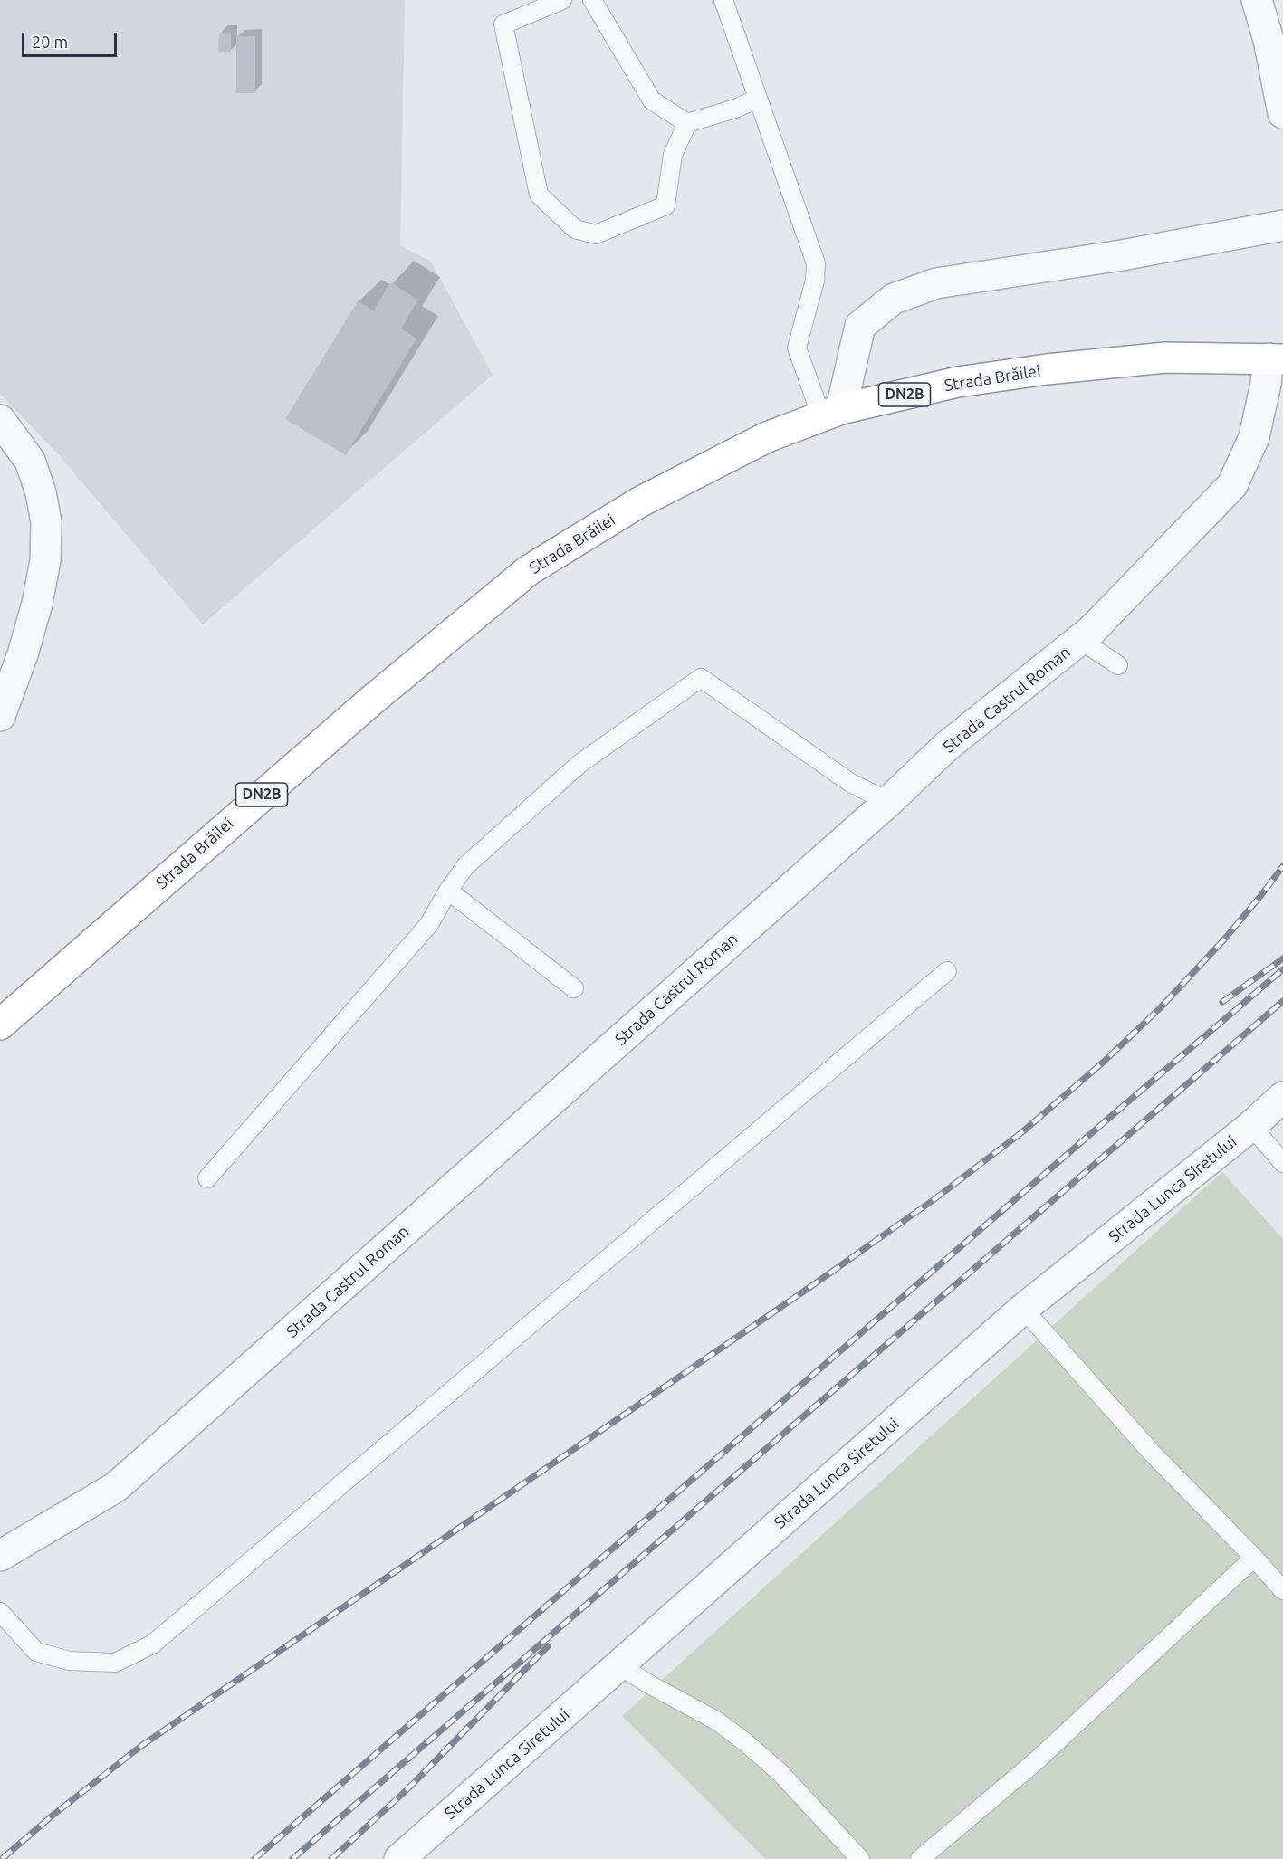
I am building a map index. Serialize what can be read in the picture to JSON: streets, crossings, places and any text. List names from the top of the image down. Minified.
{"streets":{"highway":["Strada Brăilei","DN2B"],"street":["Strada Castrul Roman","Strada Lunca Siretului"]},"crossings":[["Strada Brăilei","Strada Castrul Roman"]],"scale_bar":"20 m"}
